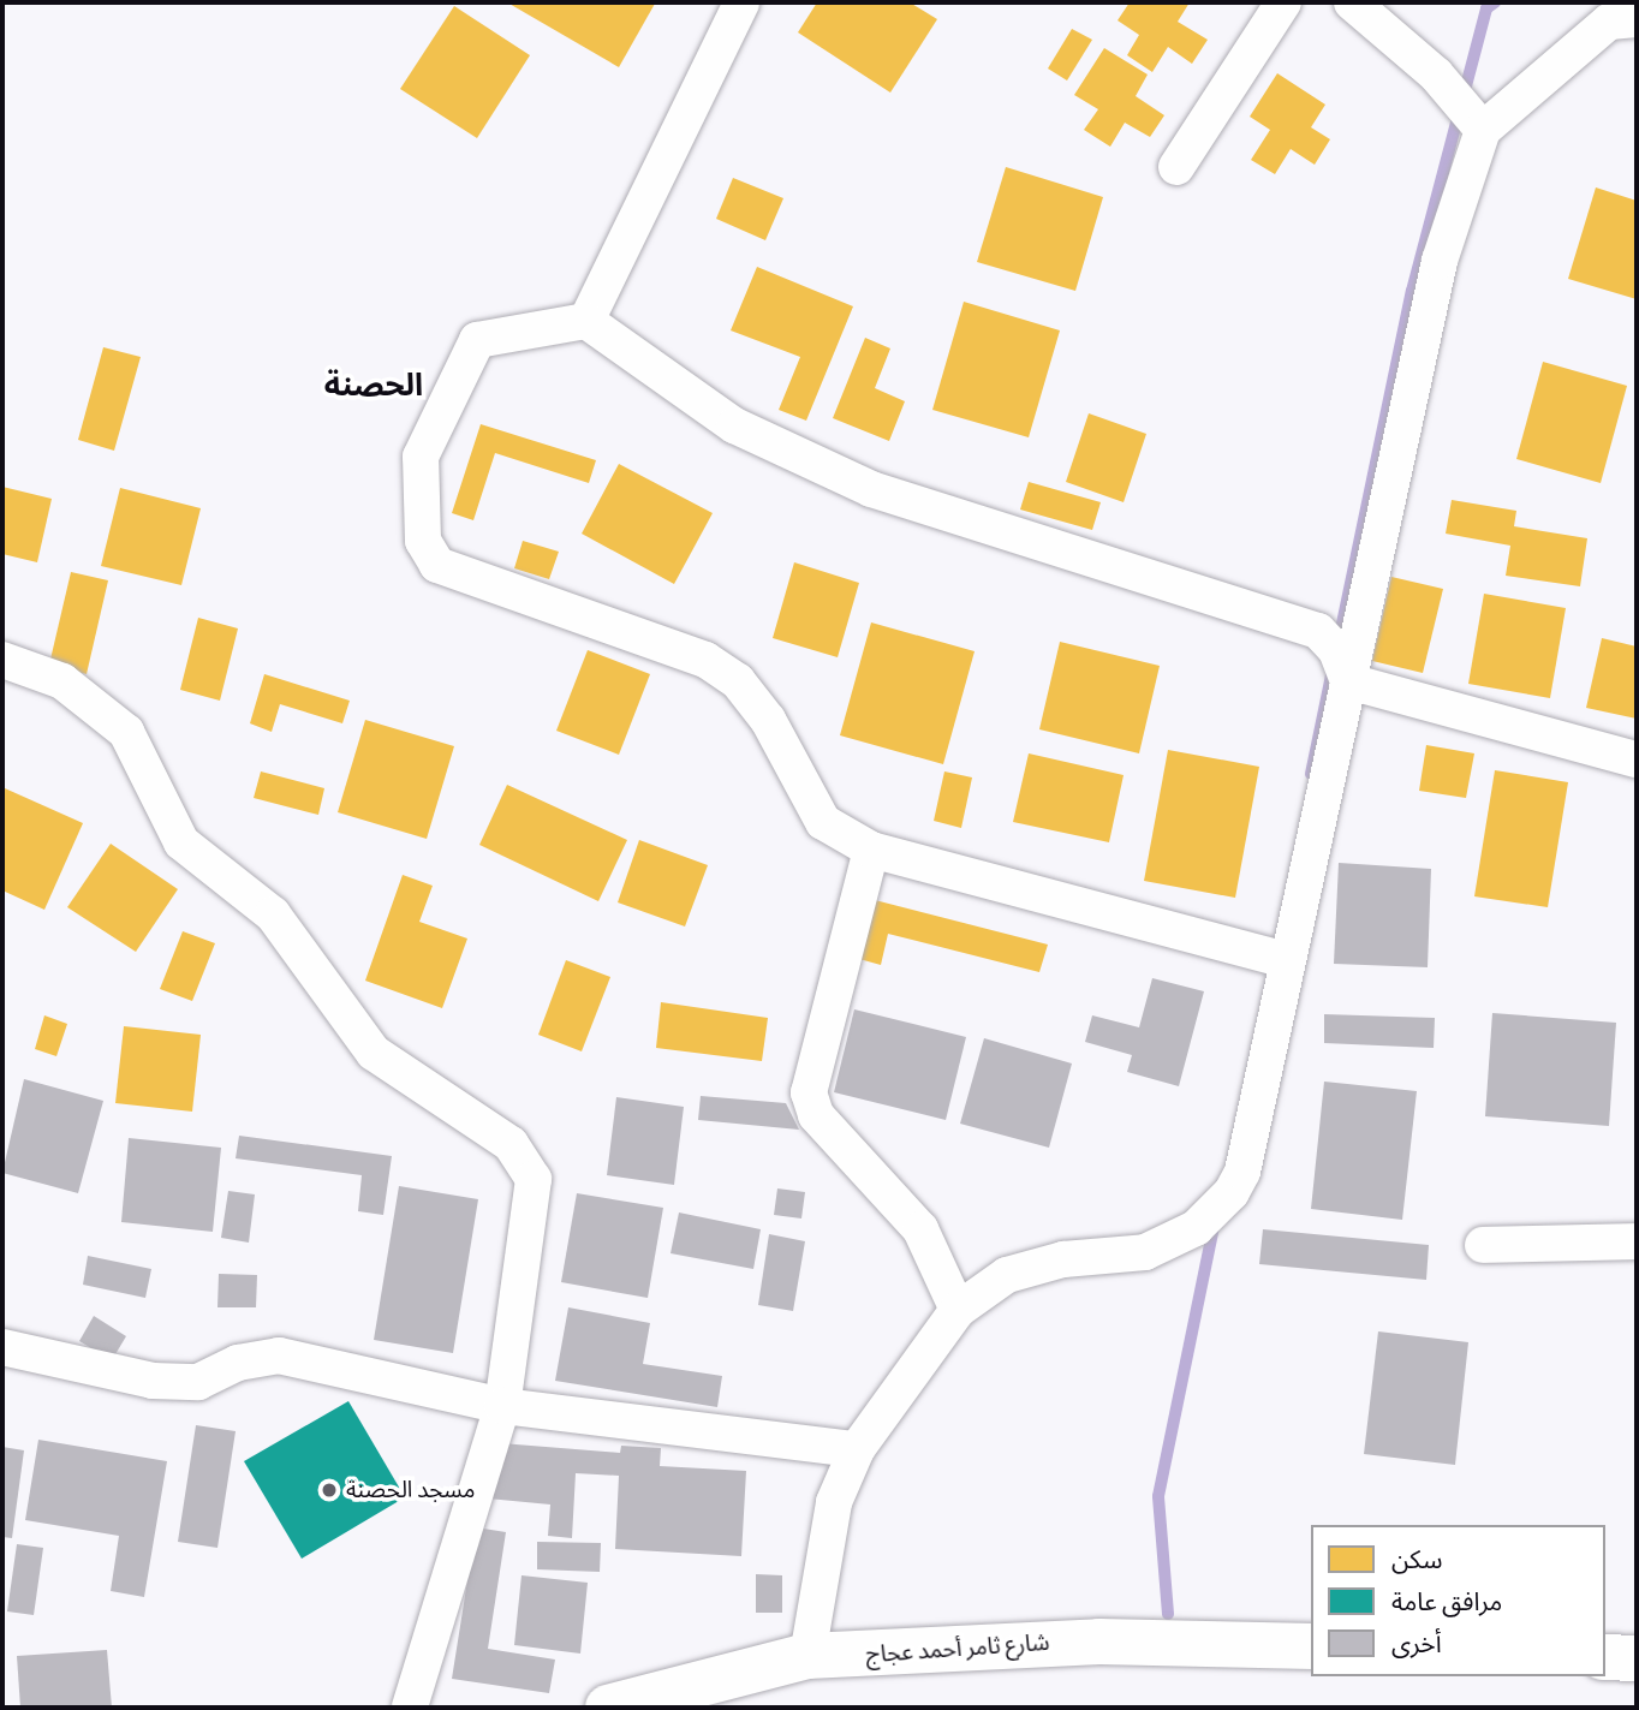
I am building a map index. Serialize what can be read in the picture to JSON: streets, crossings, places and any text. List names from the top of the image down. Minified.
{"streets":{"main road":["شارع ثامر أحمد عجاج"]},"districts":["الحصنة"],"places":["مسجد الحصنة"],"legend":["سكن","مرافق عامة","أخرى"]}
